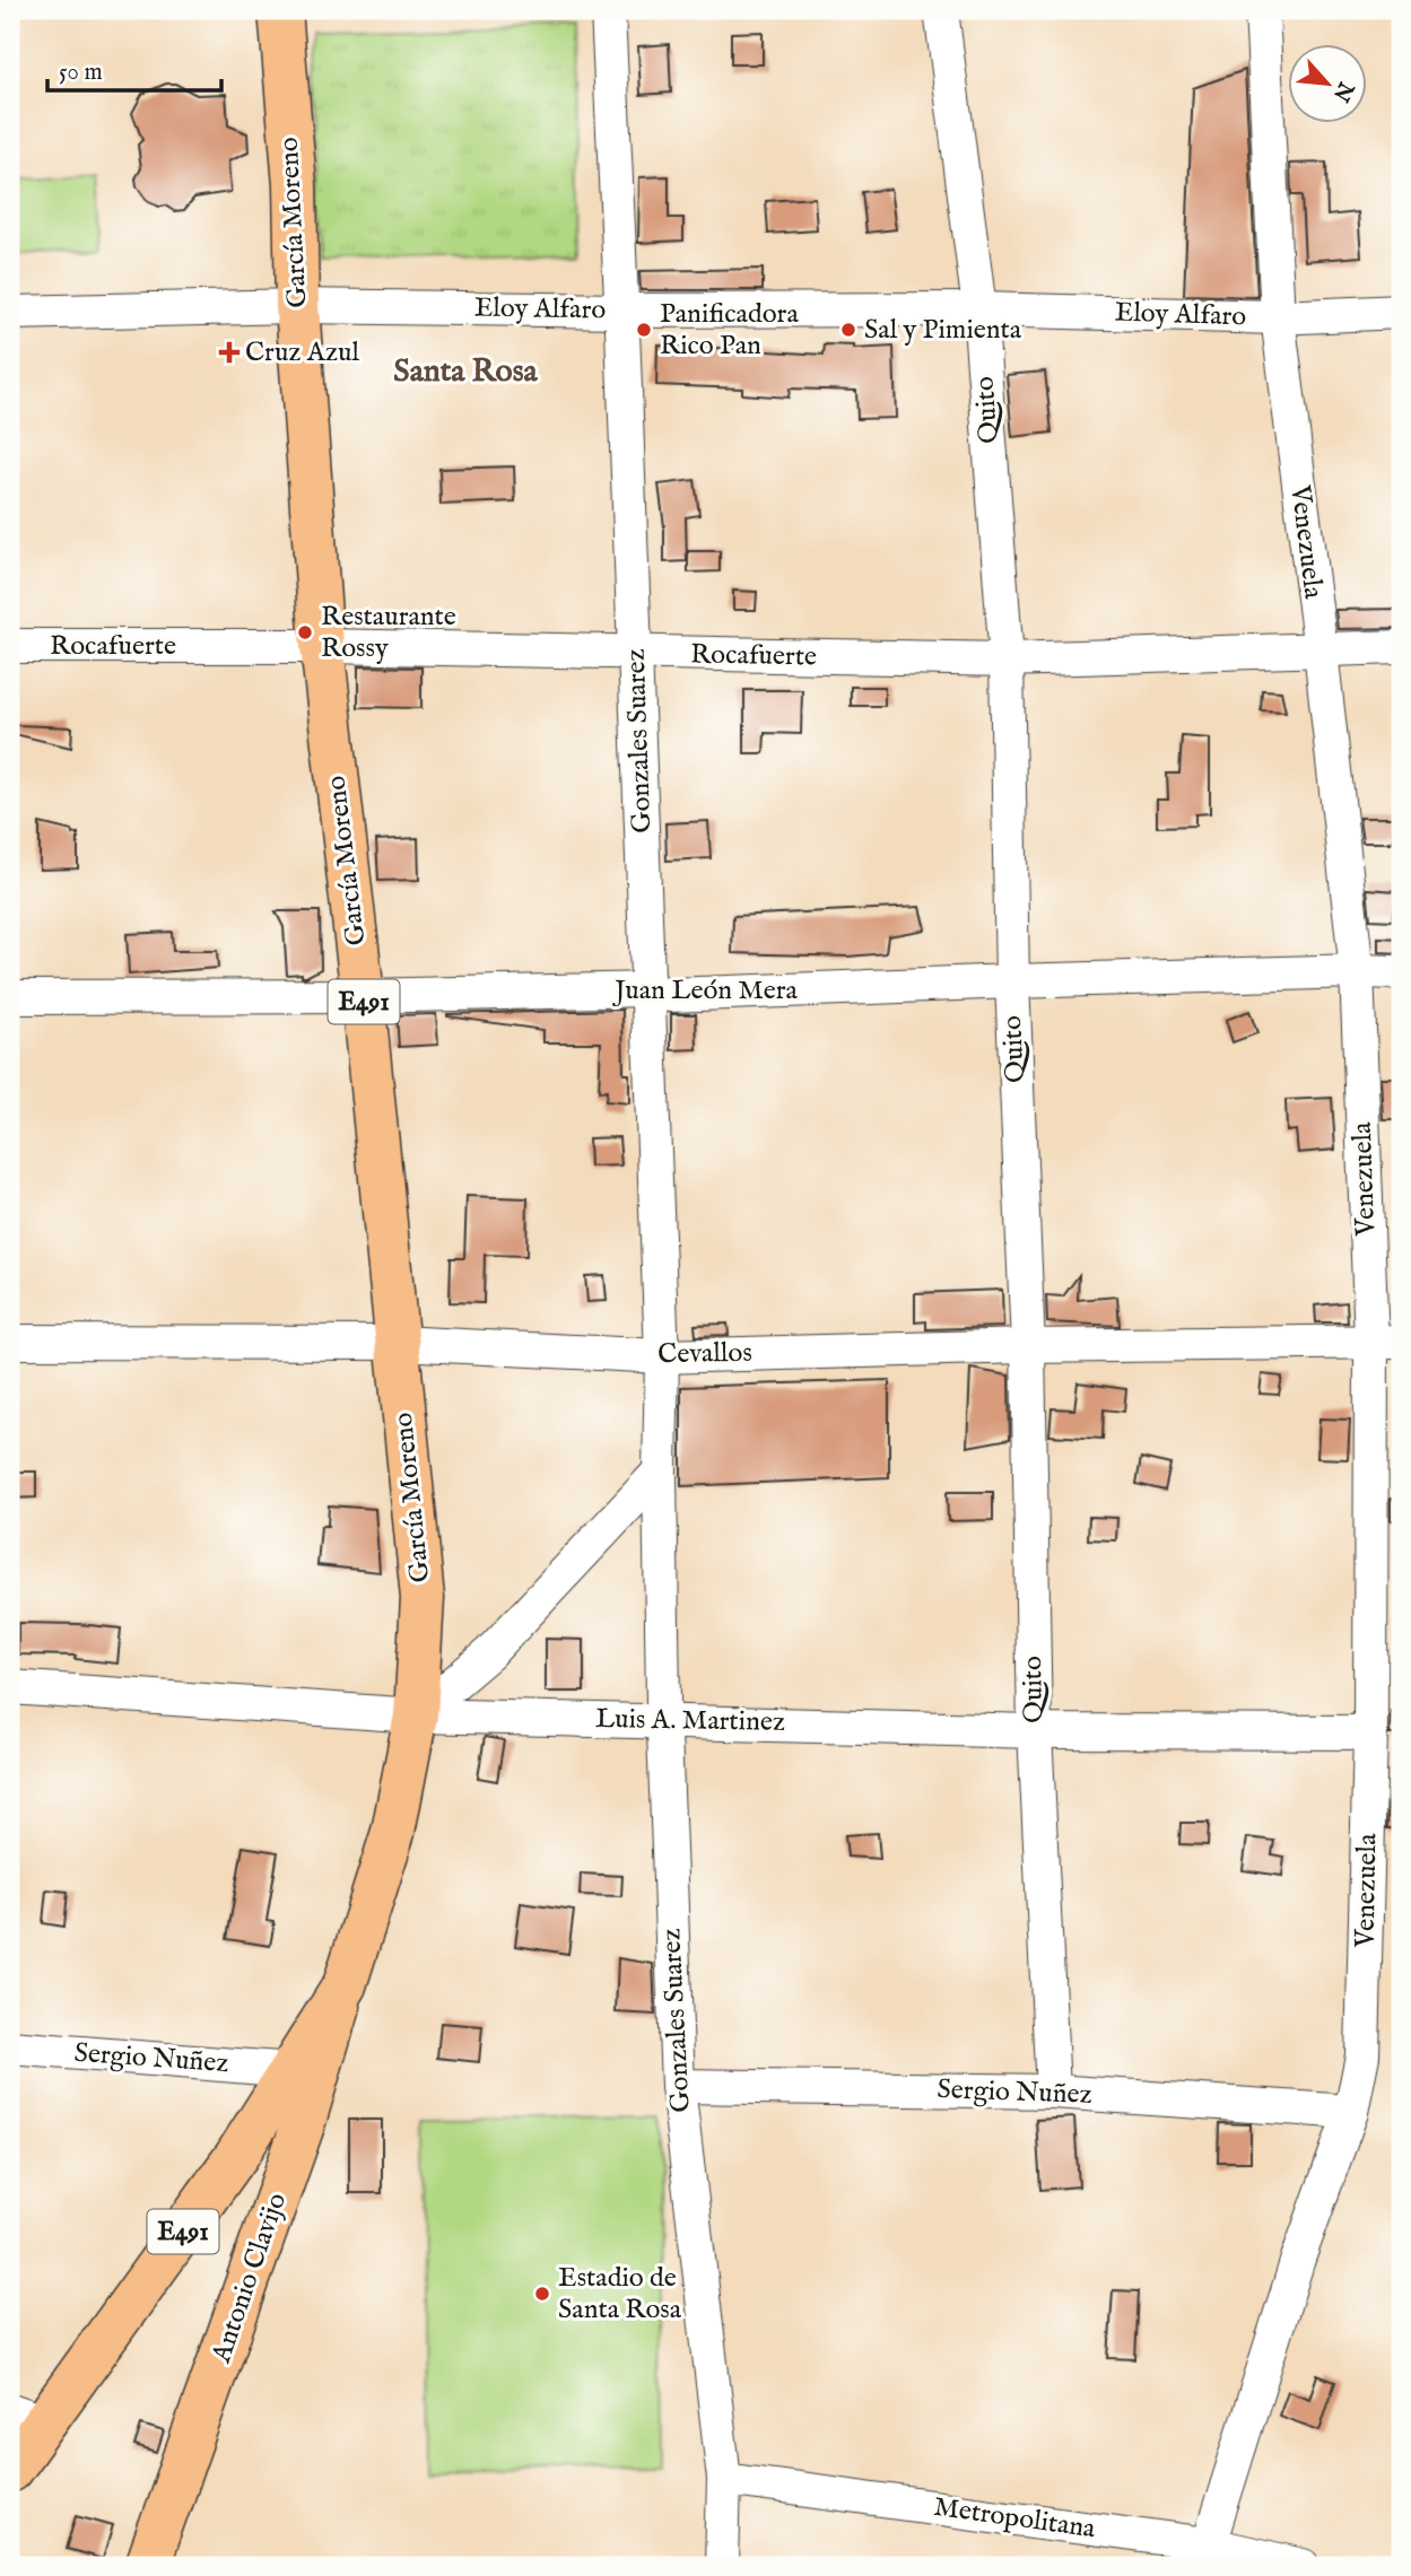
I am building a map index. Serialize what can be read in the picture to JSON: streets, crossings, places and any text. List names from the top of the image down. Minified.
{"streets":{"main road":["García Moreno","E491","Antonio Clavijo"],"street":["Eloy Alfaro","Quito","Venezuela","Rocafuerte","Gonzales Suarez","Juan León Mera","Cevallos","Luis A. Martinez","Sergio Nuñez","Metropolitana"]},"crossings":[["García Moreno","Eloy Alfaro"],["García Moreno","Rocafuerte"],["García Moreno","Juan León Mera"],["García Moreno","E491"],["García Moreno","Cevallos"],["García Moreno","Luis A. Martinez"],["García Moreno","Antonio Clavijo"],["Eloy Alfaro","Quito"],["Eloy Alfaro","Venezuela"],["Eloy Alfaro","Gonzales Suarez"],["Quito","Rocafuerte"],["Quito","Juan León Mera"],["Quito","Cevallos"],["Quito","Luis A. Martinez"],["Quito","Sergio Nuñez"],["Venezuela","Rocafuerte"],["Venezuela","Juan León Mera"],["Venezuela","Cevallos"],["Venezuela","Luis A. Martinez"],["Venezuela","Sergio Nuñez"],["Venezuela","Metropolitana"],["Rocafuerte","Gonzales Suarez"],["Gonzales Suarez","Juan León Mera"],["Gonzales Suarez","Cevallos"],["Gonzales Suarez","Luis A. Martinez"],["Gonzales Suarez","Sergio Nuñez"],["Gonzales Suarez","Metropolitana"],["E491","Sergio Nuñez"],["E491","Antonio Clavijo"]],"districts":["Santa Rosa"],"places":{"other":["Panificadora Rico Pan","Sal y Pimienta","Restaurante Rossy","Estadio de Santa Rosa"],"health":["Cruz Azul"]},"scale_bar":"50 m","north":"bottom right"}
